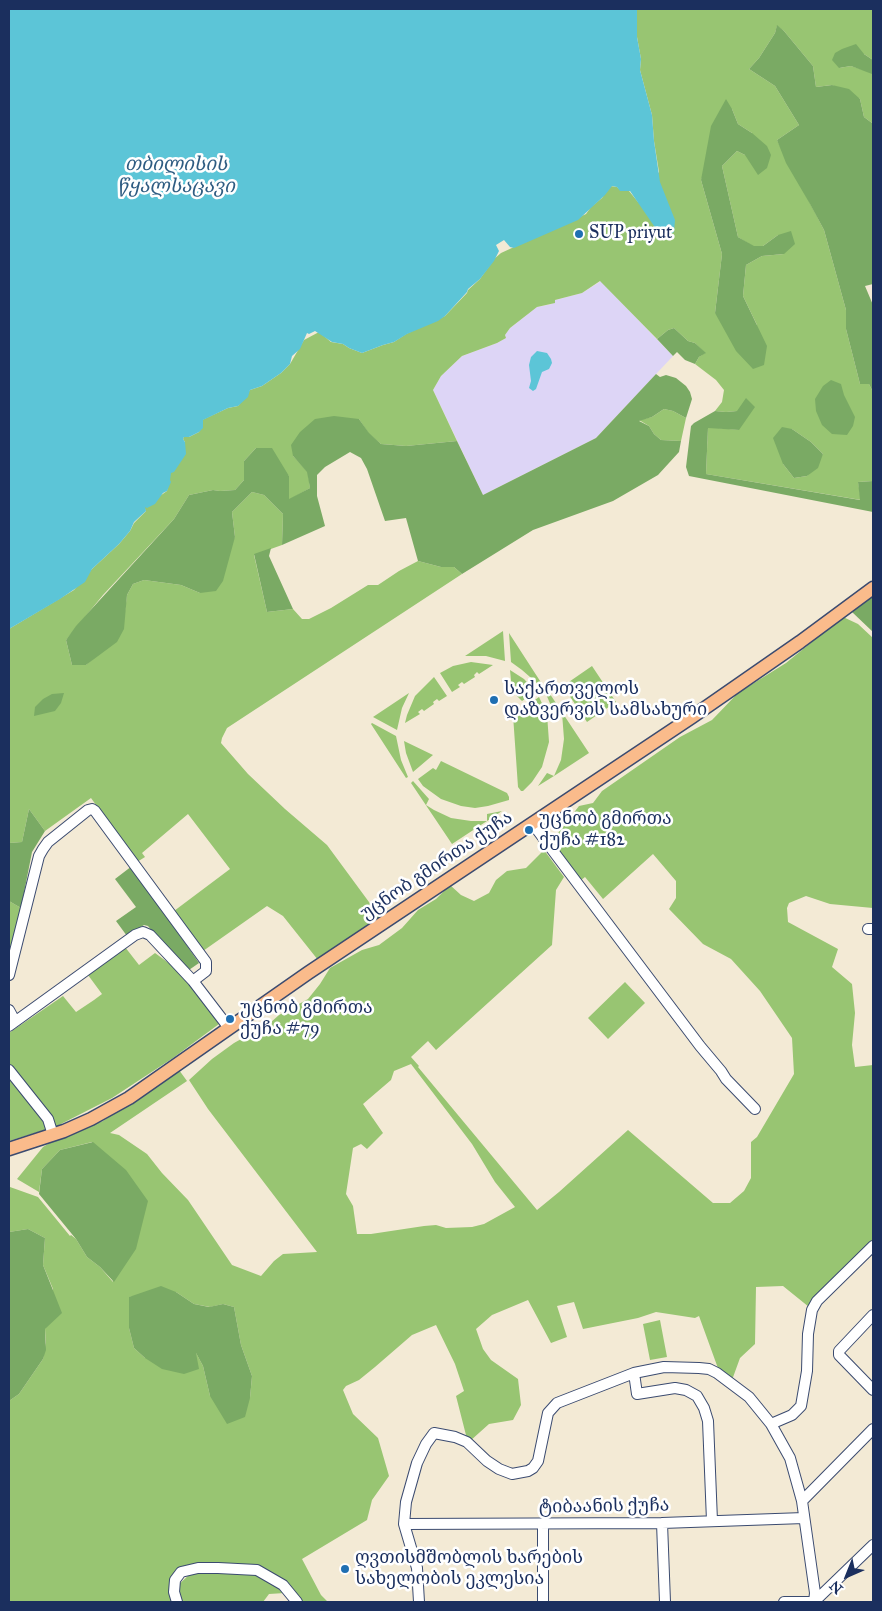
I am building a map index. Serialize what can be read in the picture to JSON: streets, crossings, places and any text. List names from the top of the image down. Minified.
{"streets":{"main road":["უცნობ გმირთა ქუჩა"],"street":["ტიბაანის ქუჩა"]},"water":["თბილისის წყალსაცავი"],"places":["SUP priyut","საქართველოს დაზვერვის სამსახური","უცნობ გმირთა ქუჩა #182","უცნობ გმირთა ქუჩა #79","ღვთისმშობლის ხარების სახელობის ეკლესია"],"north":"bottom left"}
